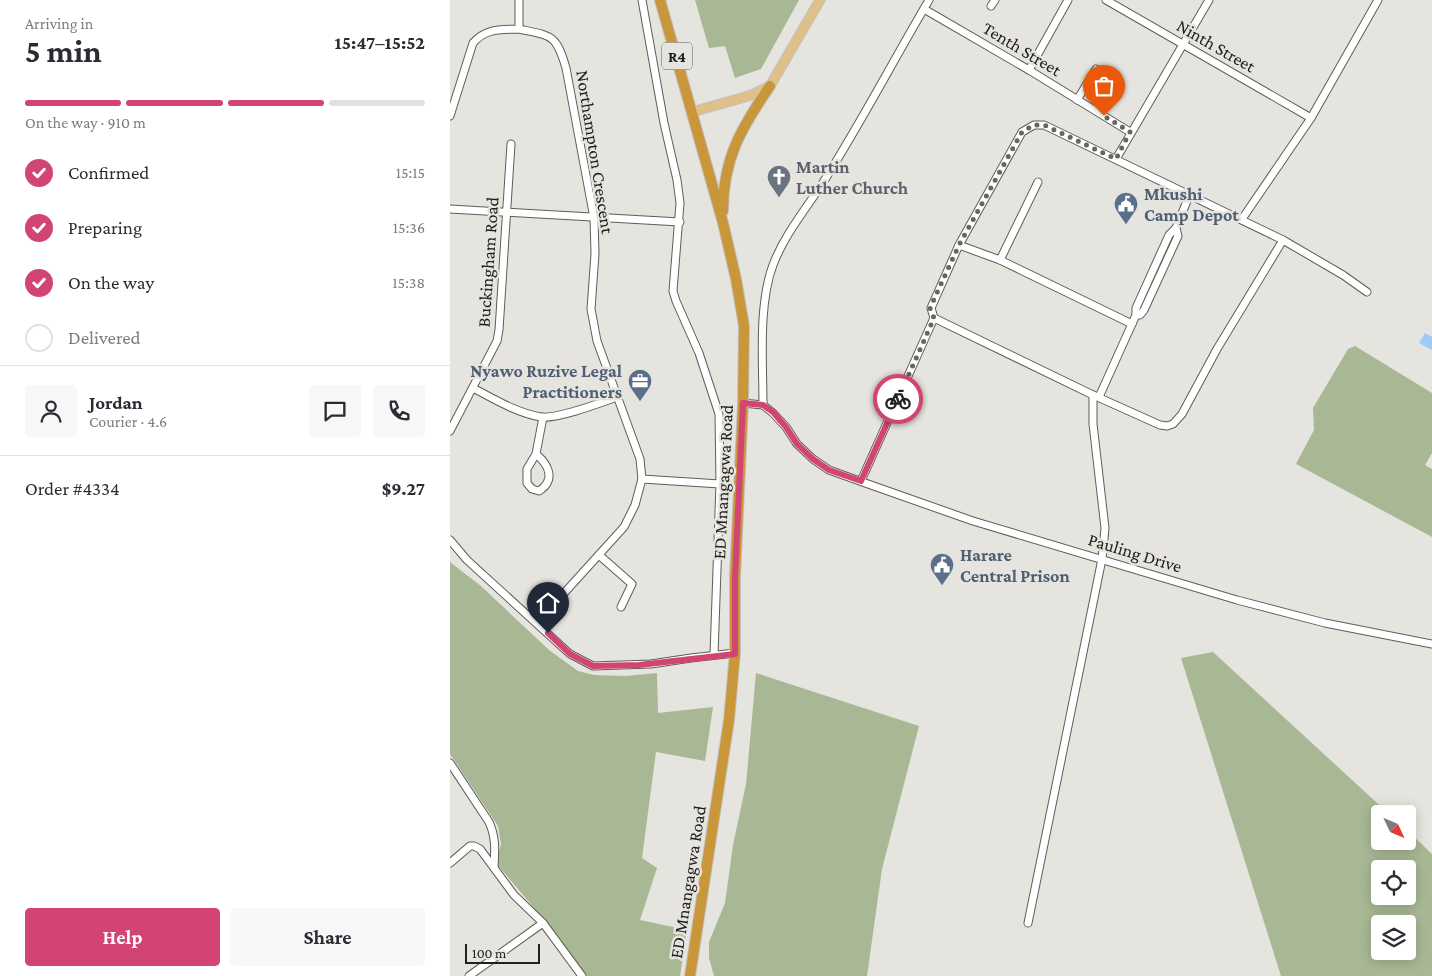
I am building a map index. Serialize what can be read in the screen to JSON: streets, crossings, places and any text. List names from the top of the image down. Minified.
{"streets":{"highway":["R4","ED Mnangagwa Road"],"street":["Ninth Street","Tenth Street","Northampton Crescent","Buckingham Road","Pauling Drive"]},"crossings":[["R4","ED Mnangagwa Road"]],"places":{"church":["Martin Luther Church"],"public building":["Mkushi Camp Depot","Harare Central Prison"],"office":["Nyawo Ruzive Legal Practitioners"]},"scale_bar":"100 m","north":"bottom right","page":{"heading":["5 min","Arriving in","15:47–15:52"],"panel":["Jordan","Courier · 4.6","Order #4334","$9.27"],"bar":"On the way · 910 m","list":[["Confirmed","15:15"],["Preparing","15:36"],["On the way","15:38"],"Delivered"],"buttons":["Help","Share"],"scale":"100 m"}}
